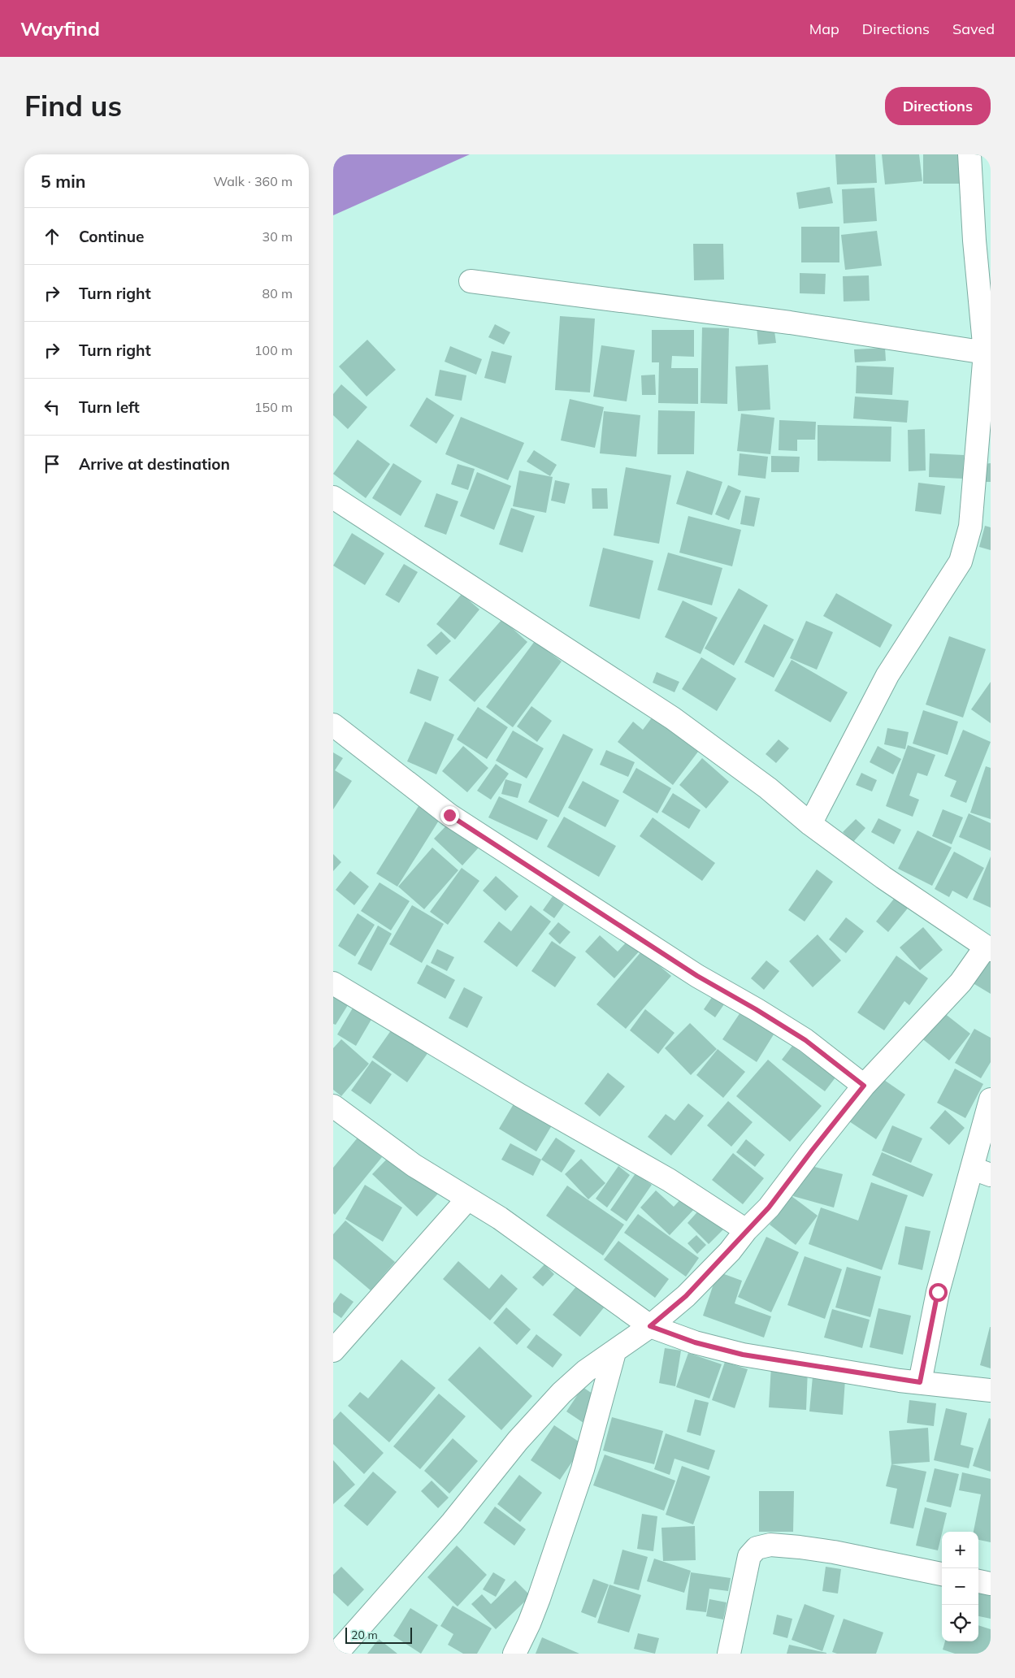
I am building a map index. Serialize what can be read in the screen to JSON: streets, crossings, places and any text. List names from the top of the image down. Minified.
{"scale_bar":"20 m","page":{"header":"Wayfind","nav":["Map","Directions","Saved"],"buttons":"Directions","title":"Find us","heading":["5 min","Walk · 360 m"],"list":[["Continue","30 m"],["Turn right","80 m"],["Turn right","100 m"],["Turn left","150 m"],"Arrive at destination"],"map_buttons":["+","−"],"scale":"20 m"}}
